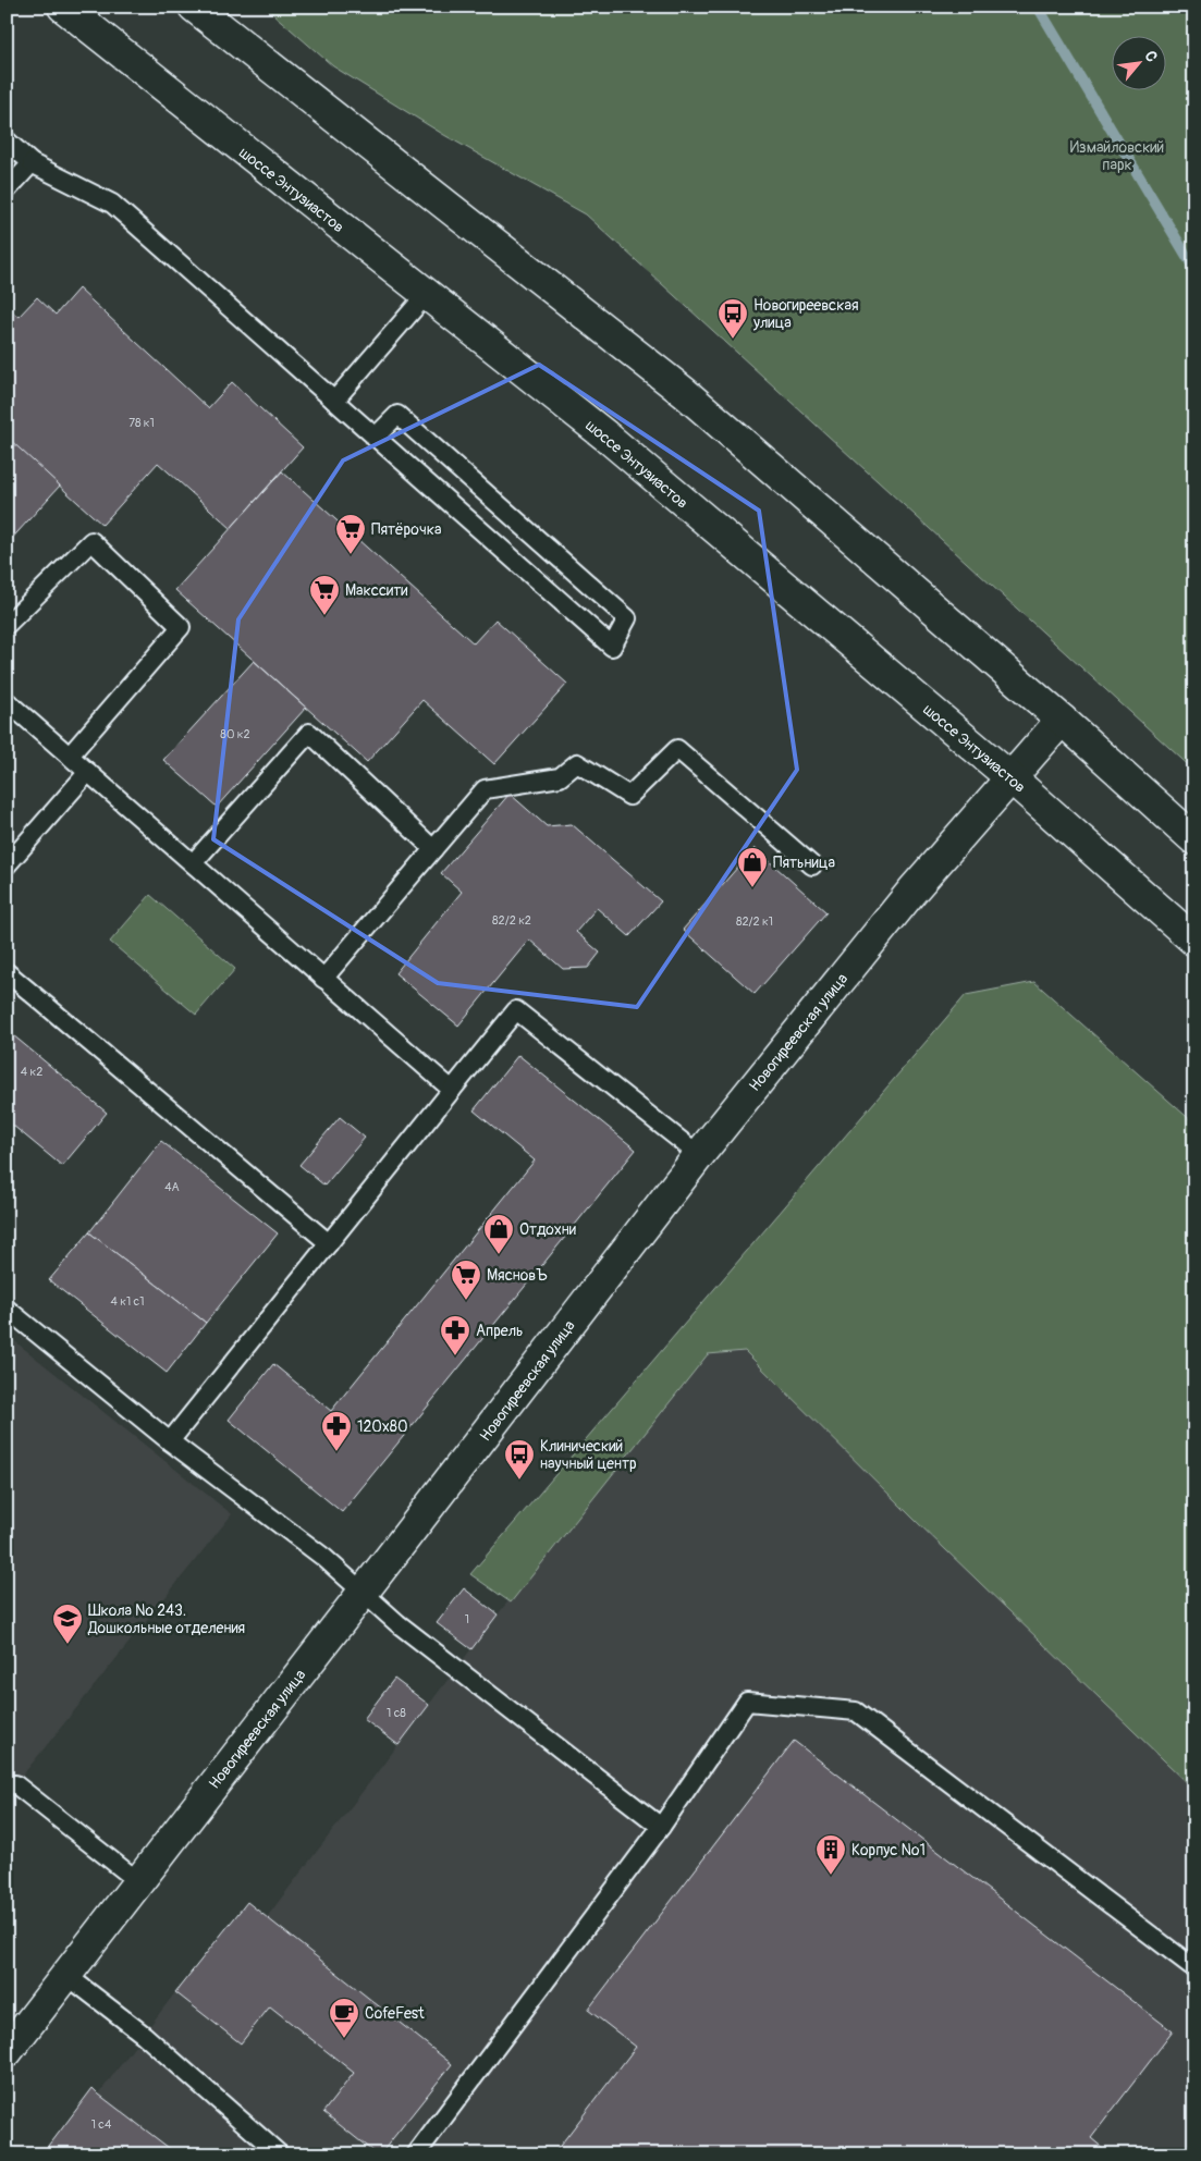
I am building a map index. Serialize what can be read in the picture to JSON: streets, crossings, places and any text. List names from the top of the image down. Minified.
{"streets":{"main road":["шоссе Энтузиастов","Новогиреевская улица"]},"crossings":[["шоссе Энтузиастов","Новогиреевская улица"]],"parks":["Измайловский парк"],"places":{"bus stop":["Новогиреевская улица","Клинический научный центр"],"supermarket":["Пятёрочка","Макссити","МясновЪ"],"shop":["Пятьница","Отдохни"],"pharmacy":["Апрель","120x80"],"school or university":["Школа № 243. Дошкольные отделения"],"building":["Корпус №1"],"cafe":["CofeFest"]},"house_numbers":["78 к1","80 к2","82/2 к2","82/2 к1","4 к2","4А","4 к1 с1","1","1 c8","1 с4"],"north":"top right"}
